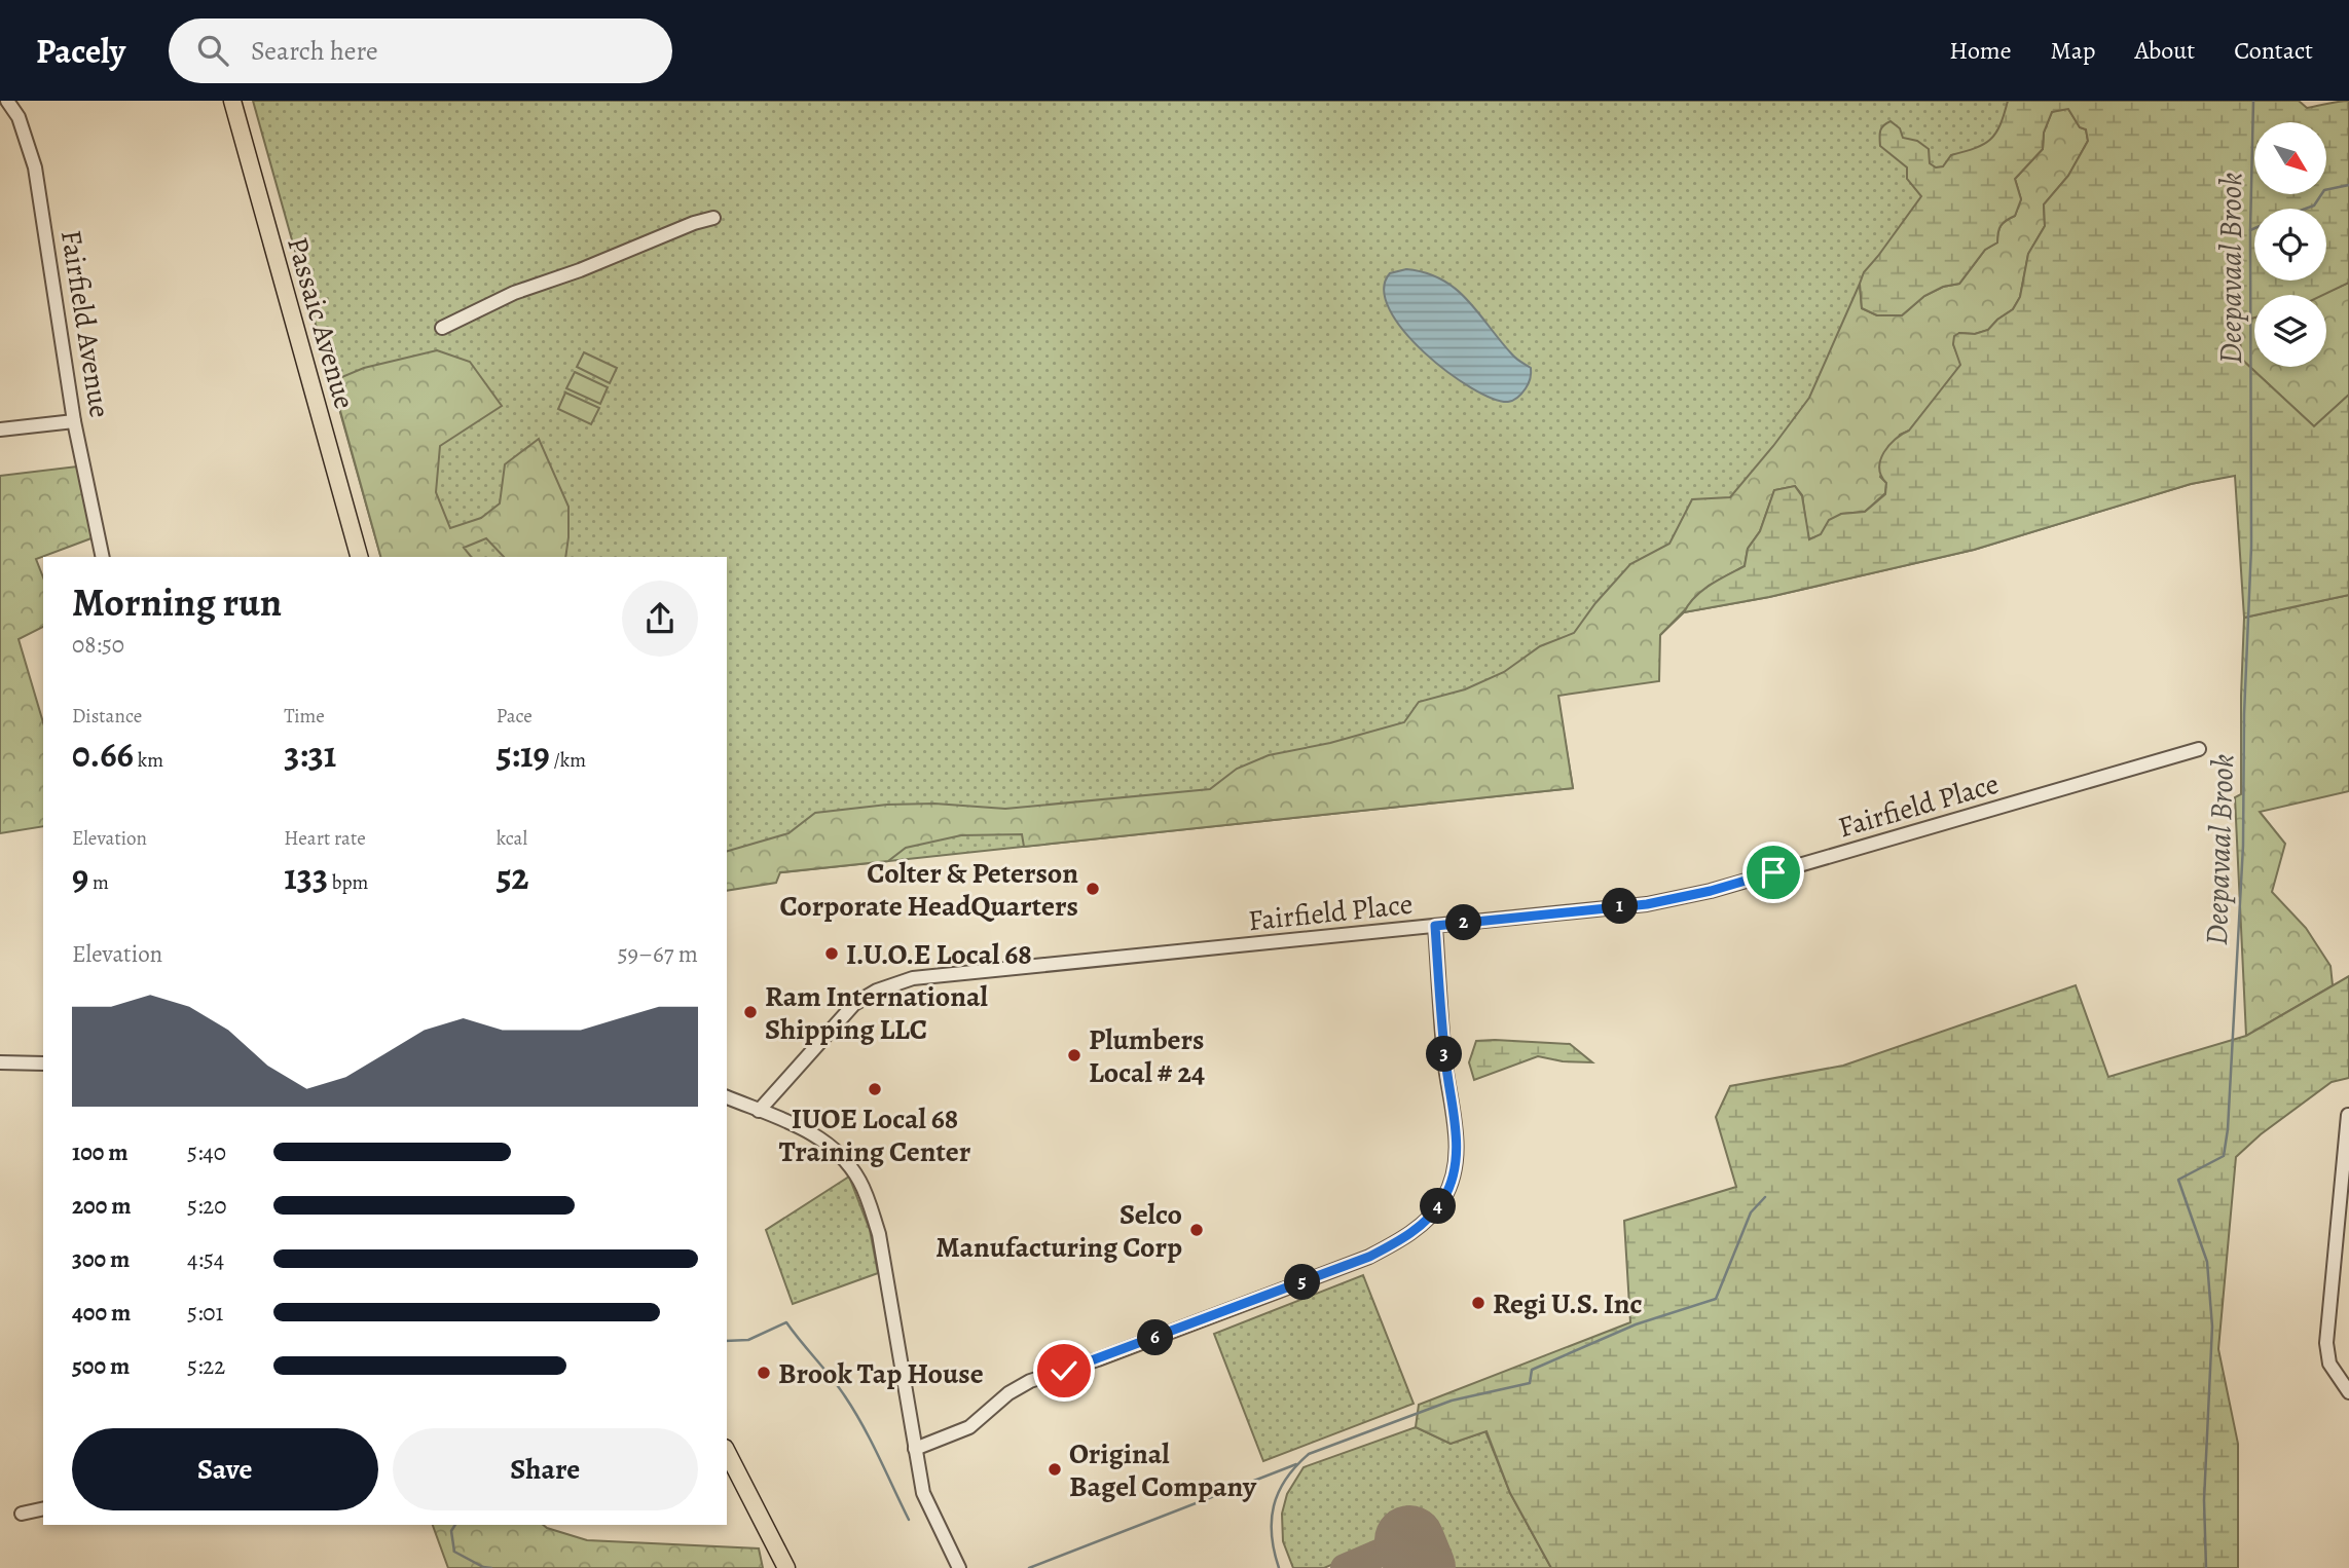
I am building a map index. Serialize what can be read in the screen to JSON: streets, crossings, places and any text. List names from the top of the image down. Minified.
{"streets":{"main road":["Passaic Avenue"],"street":["Fairfield Avenue","Fairfield Place"]},"water":["Deepavaal Brook"],"places":["Colter & Peterson Corporate HeadQuarters","I.U.O.E Local 68","Ram International Shipping LLC","Plumbers Local # 24","IUOE Local 68 Training Center","Selco Manufacturing Corp","Regi U.S. Inc","Brook Tap House","Original Bagel Company"],"north":"bottom right","page":{"header":"Pacely","search":"Search here","nav":["Home","Map","About","Contact"],"heading":["Morning run","08:50"],"stats":[["Distance","0.66 km"],["Time","3:31"],["Pace","5:19 /km"],["Elevation","9 m"],["Heart rate","133 bpm"],["kcal","52"]],"pins":["1","2","3","4","5","6"],"chart":["Elevation","59–67 m"],"list":[{"name":"100 m","note":"5:40"},{"name":"200 m","note":"5:20"},{"name":"300 m","note":"4:54"},{"name":"400 m","note":"5:01"},{"name":"500 m","note":"5:22"}],"buttons":["Save","Share"]}}
